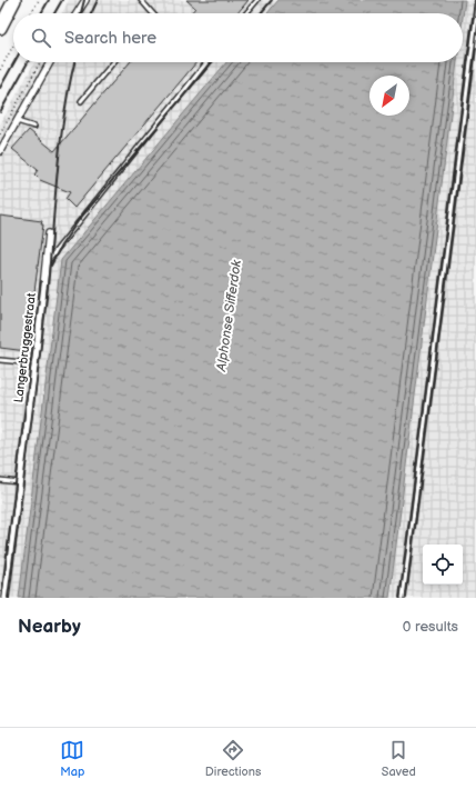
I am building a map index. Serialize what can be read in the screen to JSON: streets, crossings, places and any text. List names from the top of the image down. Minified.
{"streets":{"street":["Langerbruggestraat"]},"water":["Alphonse Sifferdok"],"north":"bottom left","page":{"search":"Search here","heading":["Nearby","0 results"],"nav":["Map","Directions","Saved"]}}
